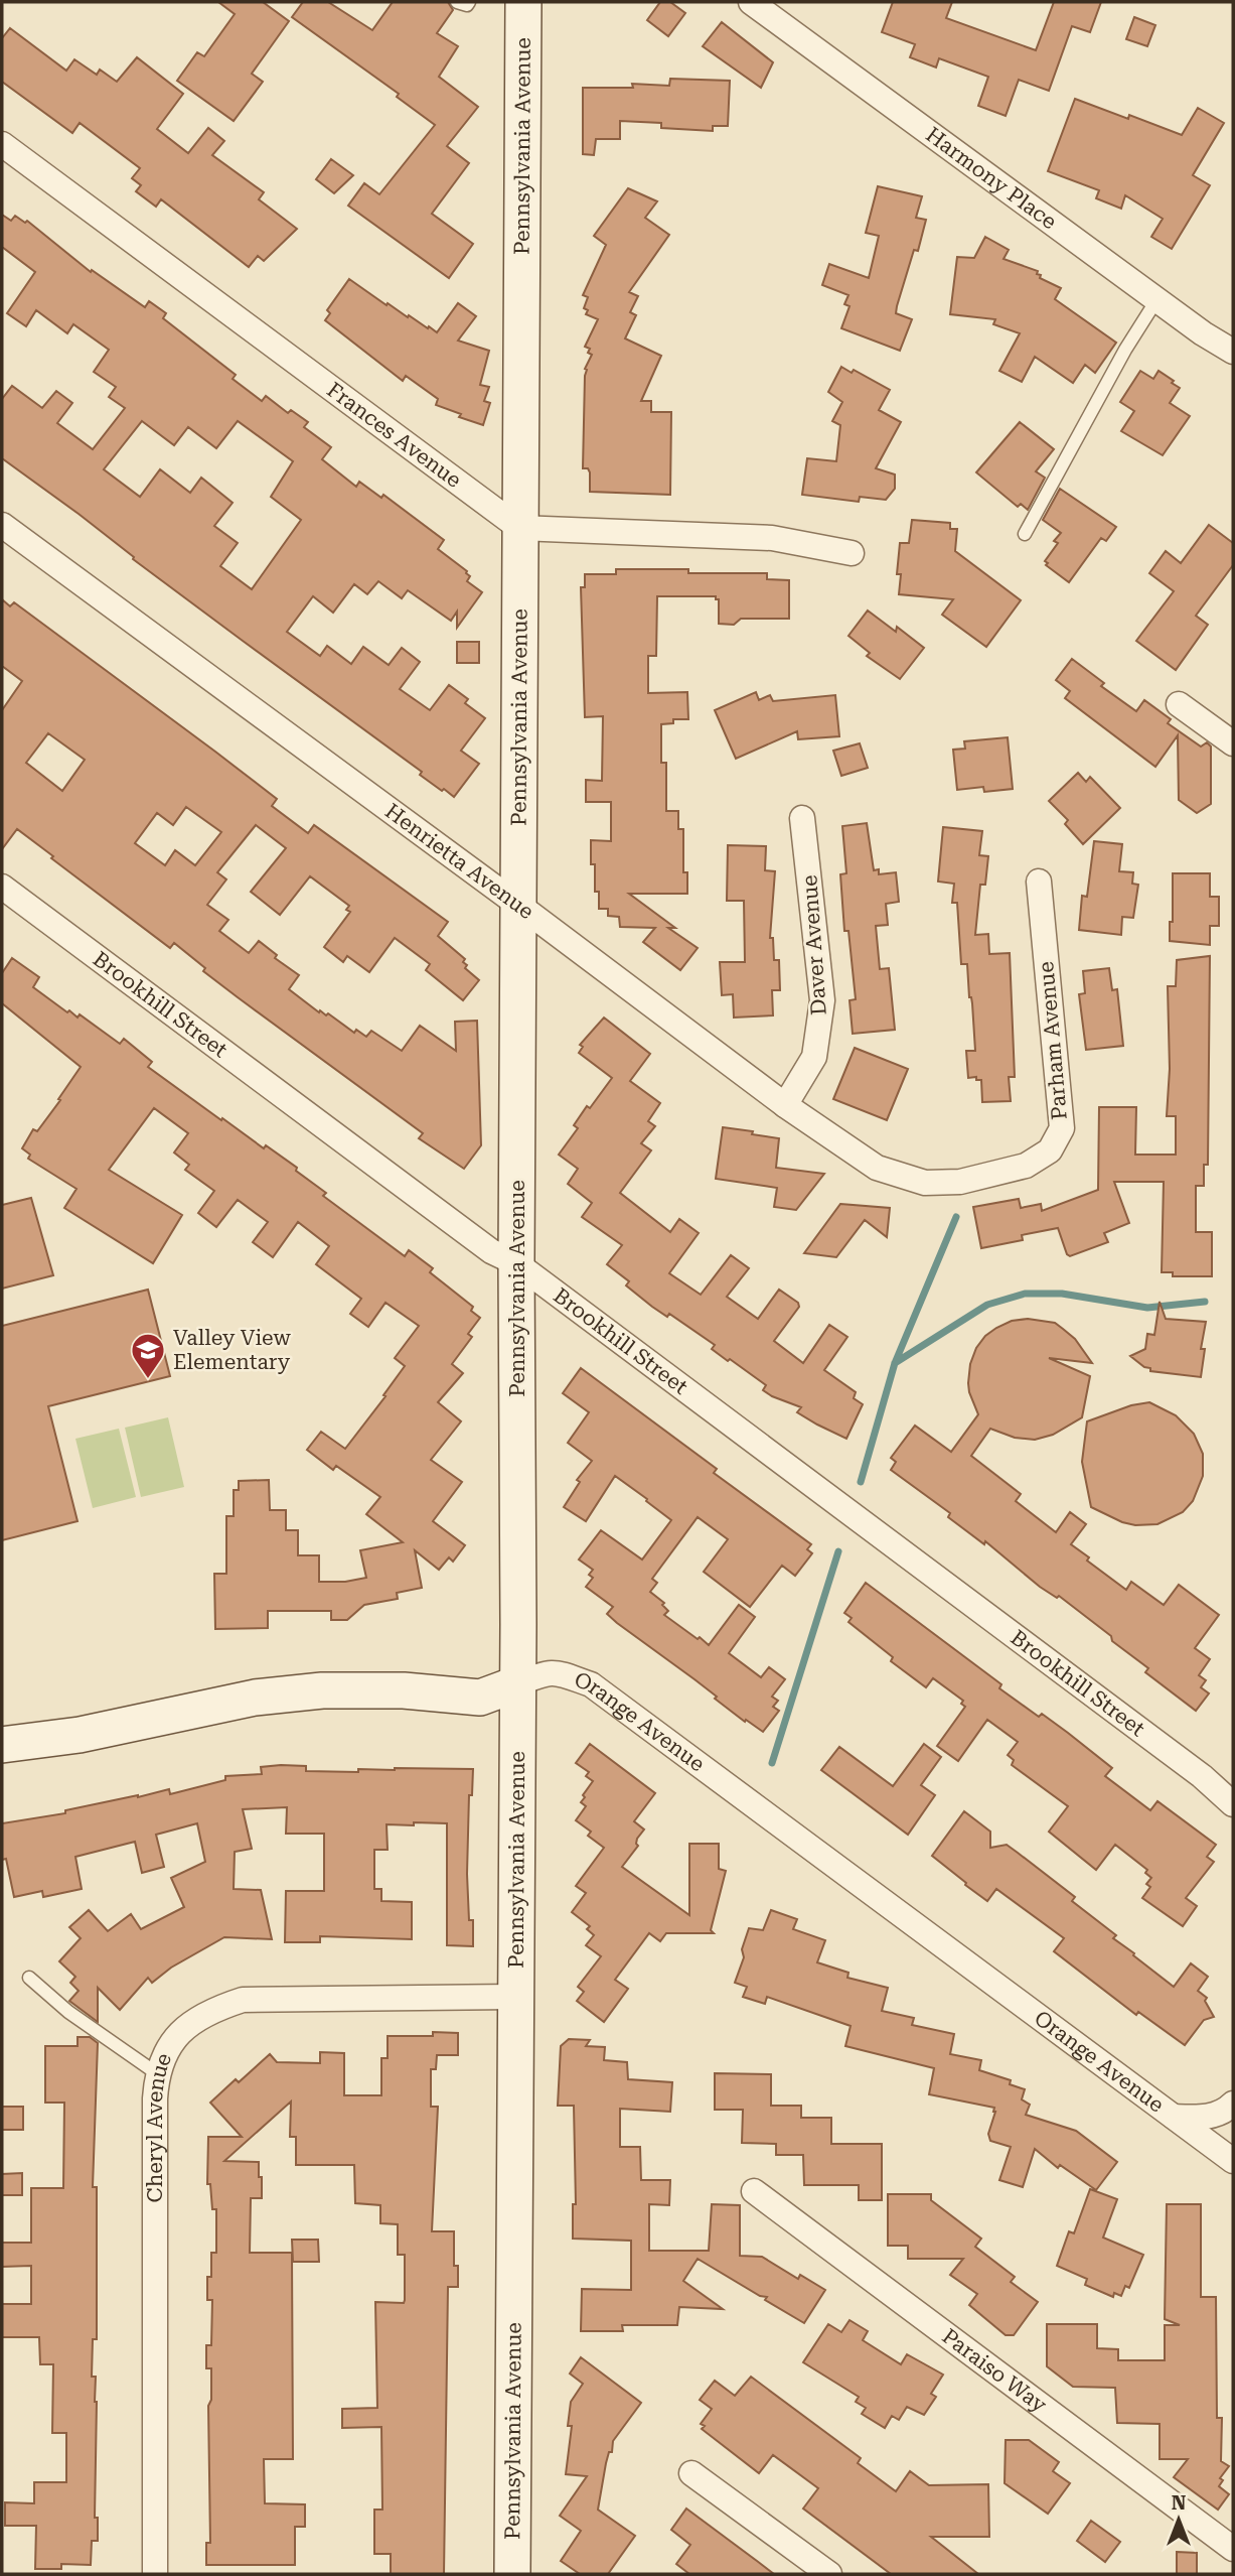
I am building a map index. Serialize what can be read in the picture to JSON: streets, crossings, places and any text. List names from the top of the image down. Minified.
{"streets":{"main road":["Pennsylvania Avenue","Orange Avenue"],"street":["Harmony Place","Frances Avenue","Henrietta Avenue","Daver Avenue","Brookhill Street","Parham Avenue","Cheryl Avenue","Paraiso Way"]},"crossings":[["Pennsylvania Avenue","Frances Avenue"],["Pennsylvania Avenue","Henrietta Avenue"],["Pennsylvania Avenue","Brookhill Street"],["Pennsylvania Avenue","Orange Avenue"],["Pennsylvania Avenue","Cheryl Avenue"],["Henrietta Avenue","Daver Avenue"],["Henrietta Avenue","Parham Avenue"]],"places":{"school or university":["Valley View Elementary"]},"north":"top"}
